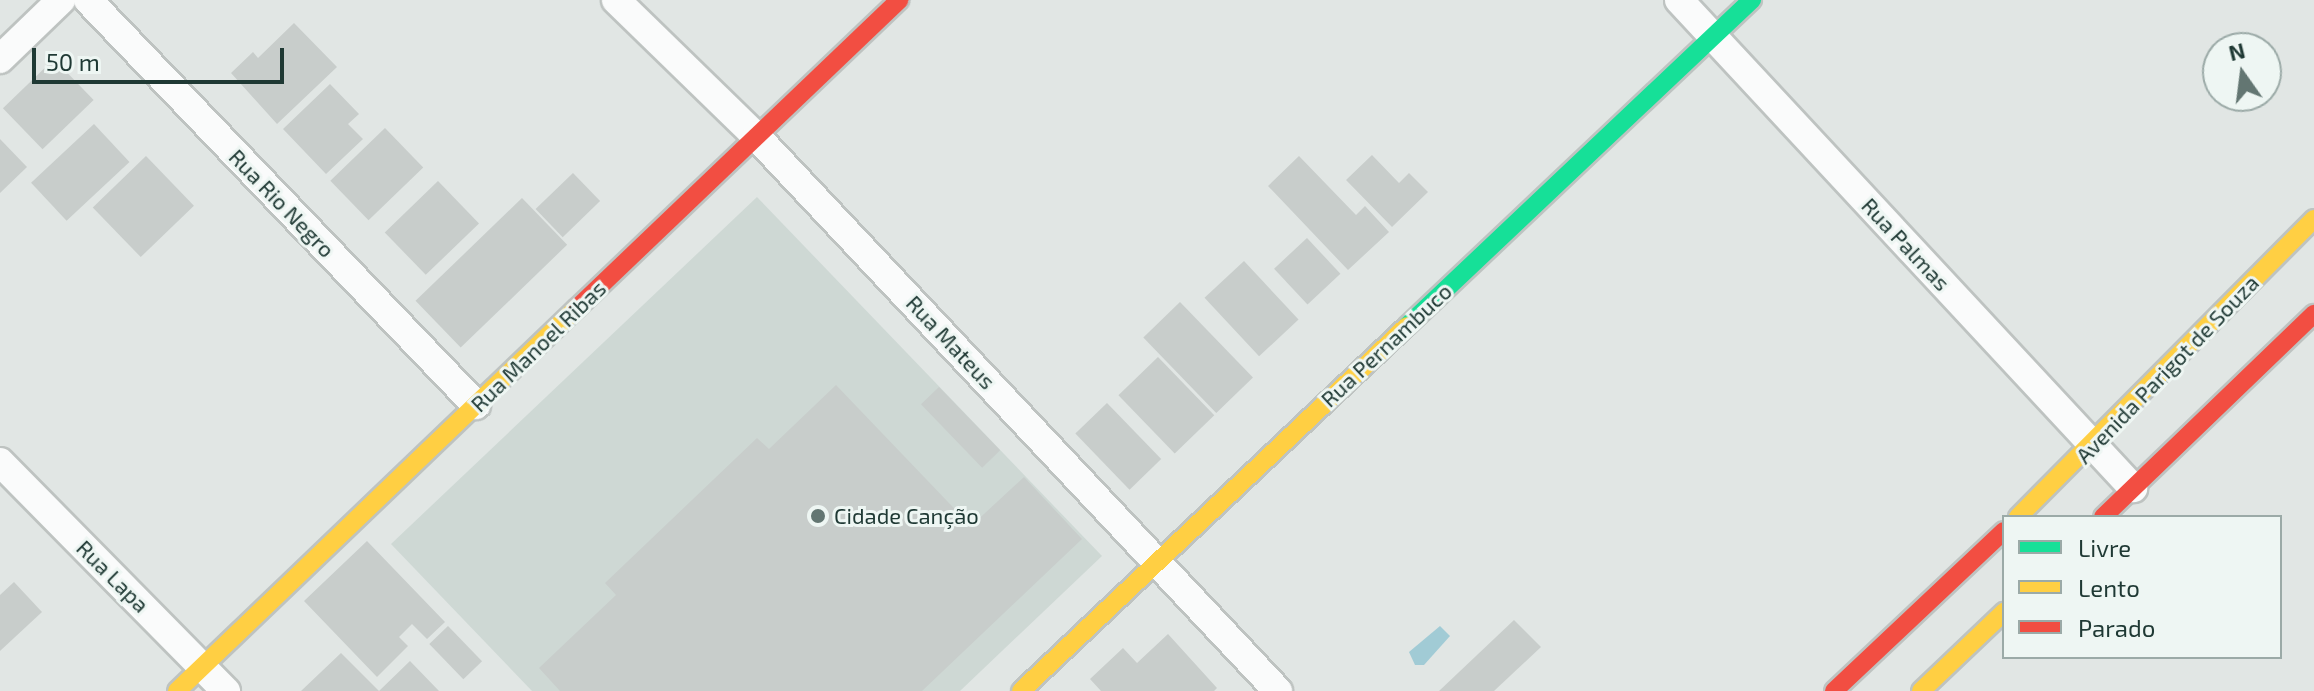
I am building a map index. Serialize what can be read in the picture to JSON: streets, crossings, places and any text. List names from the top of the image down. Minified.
{"streets":{"street":["Rua Rio Negro","Rua Palmas","Rua Mateus","Rua Pernambuco","Rua Manoel Ribas","Avenida Parigot de Souza","Rua Lapa"]},"crossings":[["Rua Rio Negro","Rua Manoel Ribas"],["Rua Palmas","Rua Pernambuco"],["Rua Palmas","Avenida Parigot de Souza"],["Rua Mateus","Rua Pernambuco"],["Rua Mateus","Rua Manoel Ribas"],["Rua Manoel Ribas","Rua Lapa"]],"places":["Cidade Canção"],"legend":["Livre","Lento","Parado"],"scale_bar":"50 m","north":"top"}
